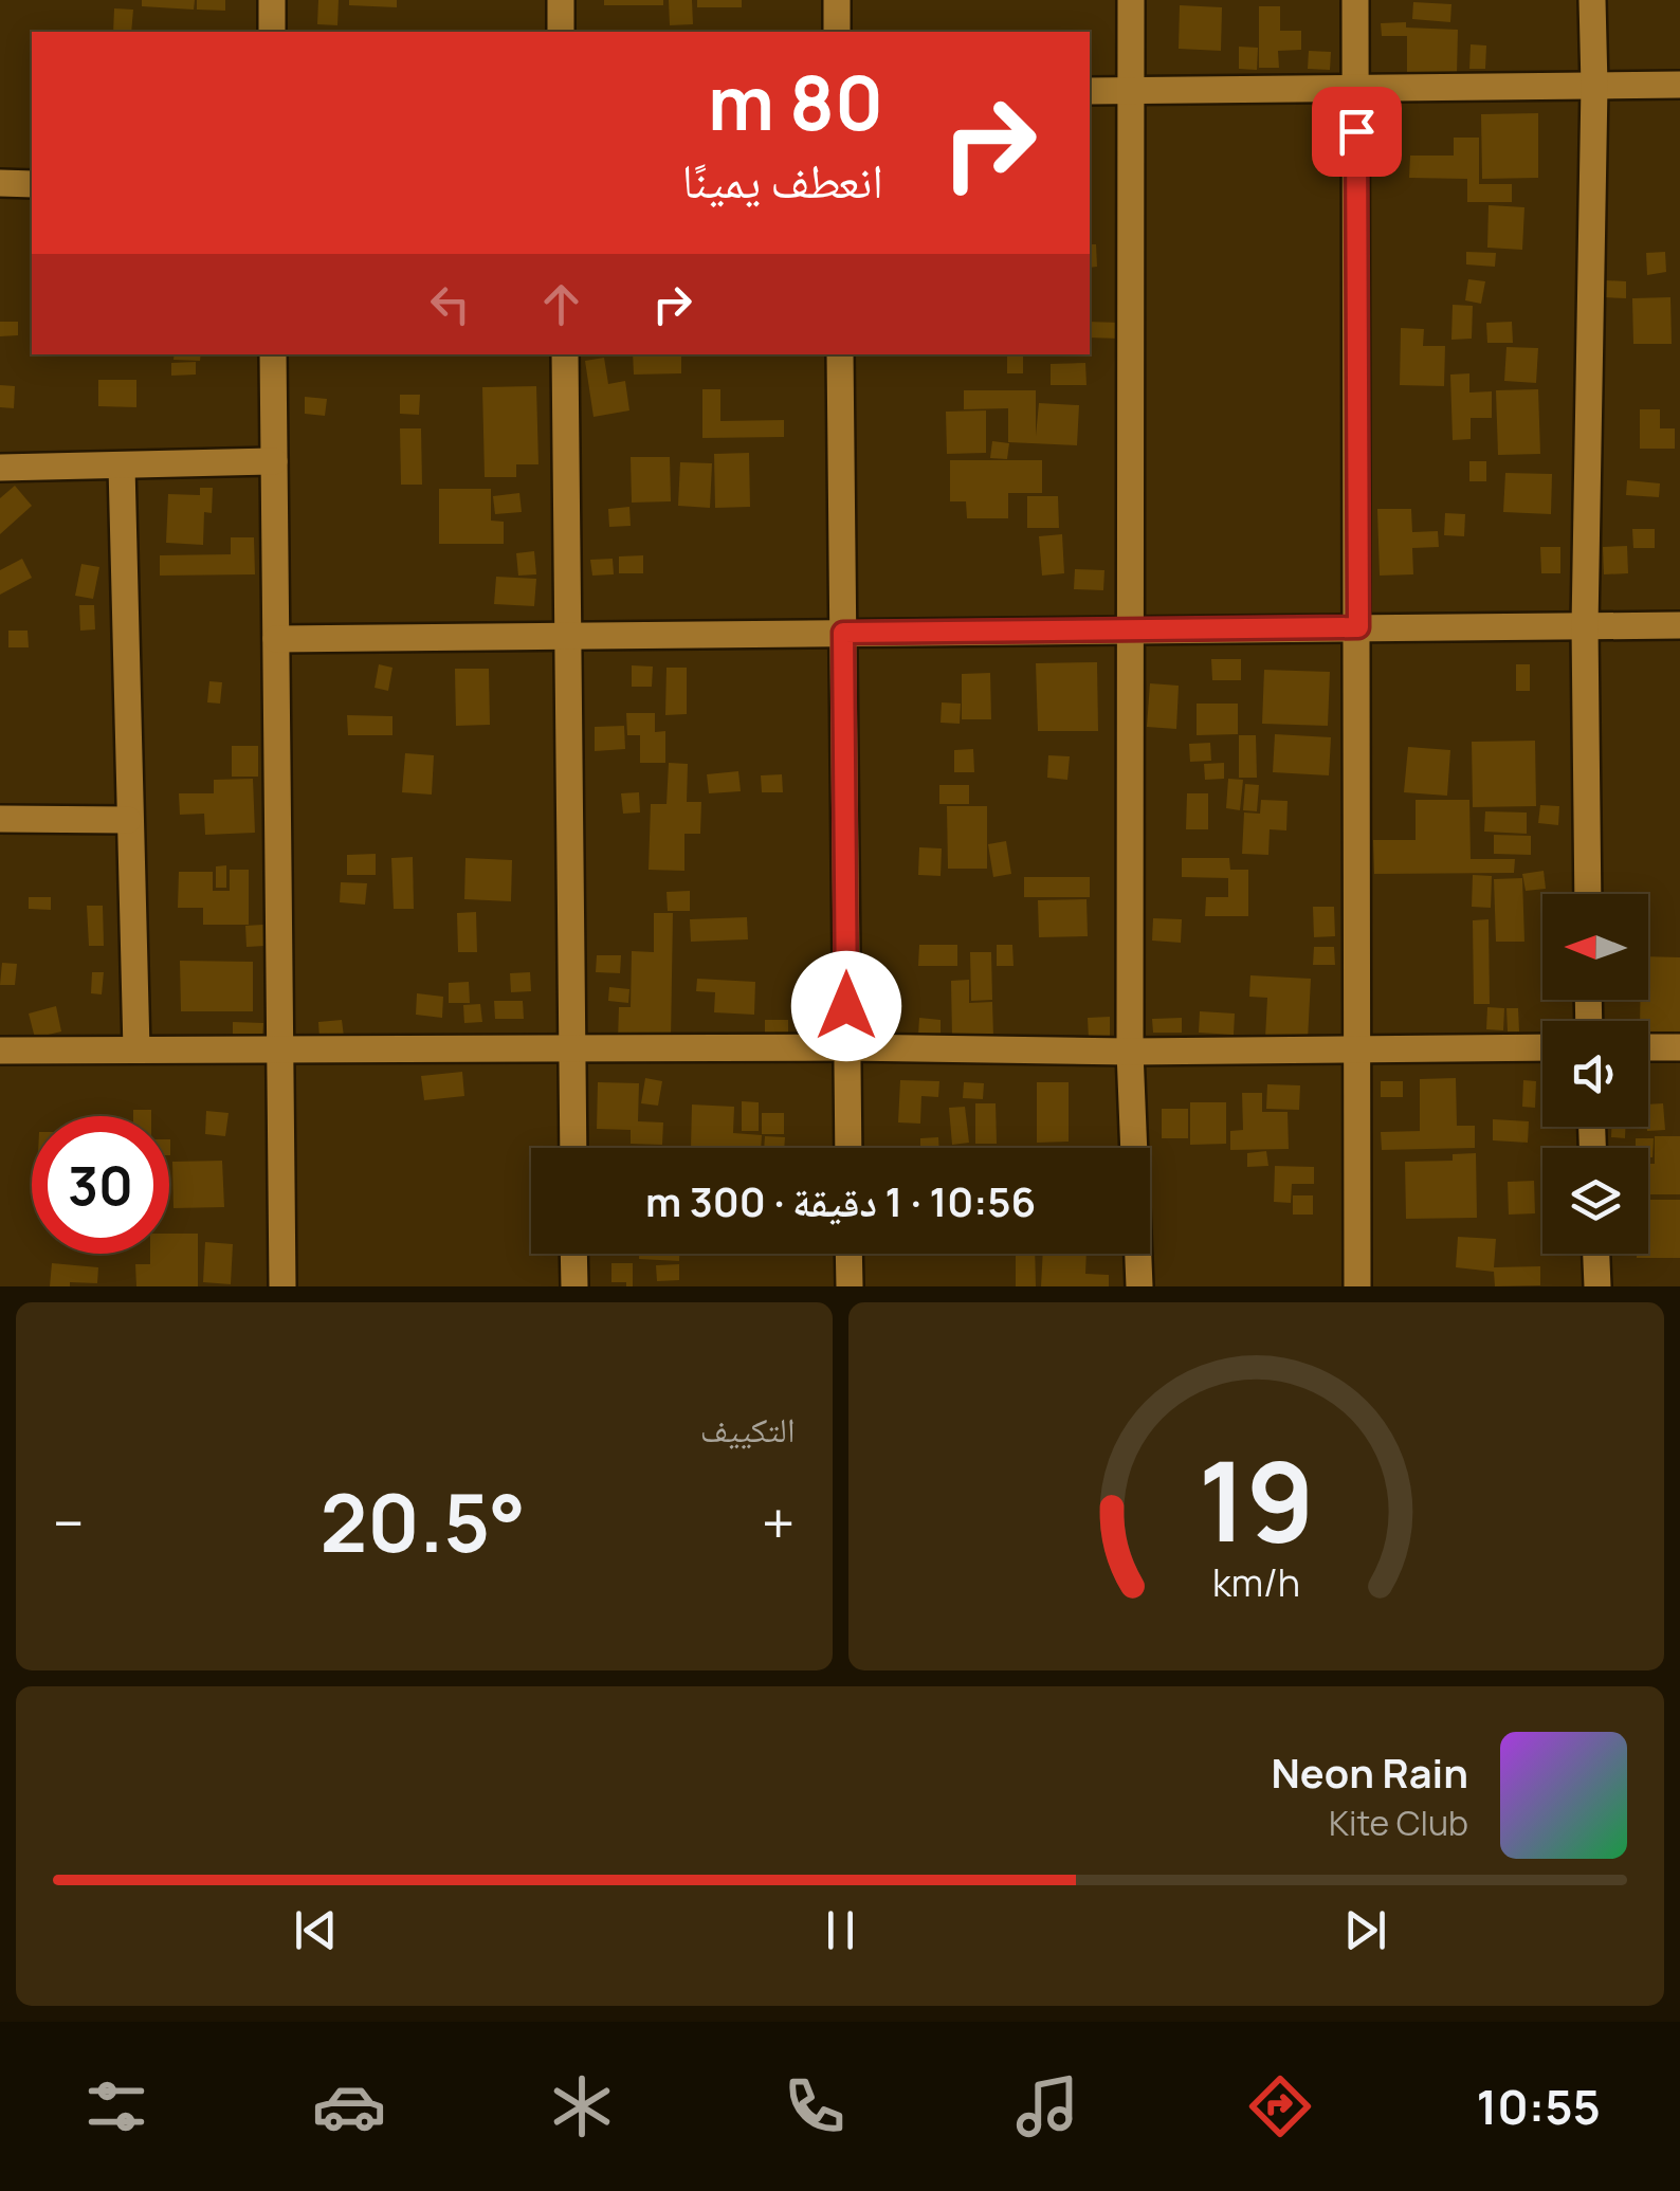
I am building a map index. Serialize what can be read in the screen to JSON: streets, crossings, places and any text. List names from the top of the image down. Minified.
{"north":"left","page":{"turn":["80 m","انعطف يمينًا"],"limit":"30","trip":"10:56 · 1 دقيقة · 300 m","tile":"التكييف","heat":["−","20.5°","+"],"song":["Neon Rain","Kite Club"],"tabs":"10:55","gauge":["19","km/h"]}}
